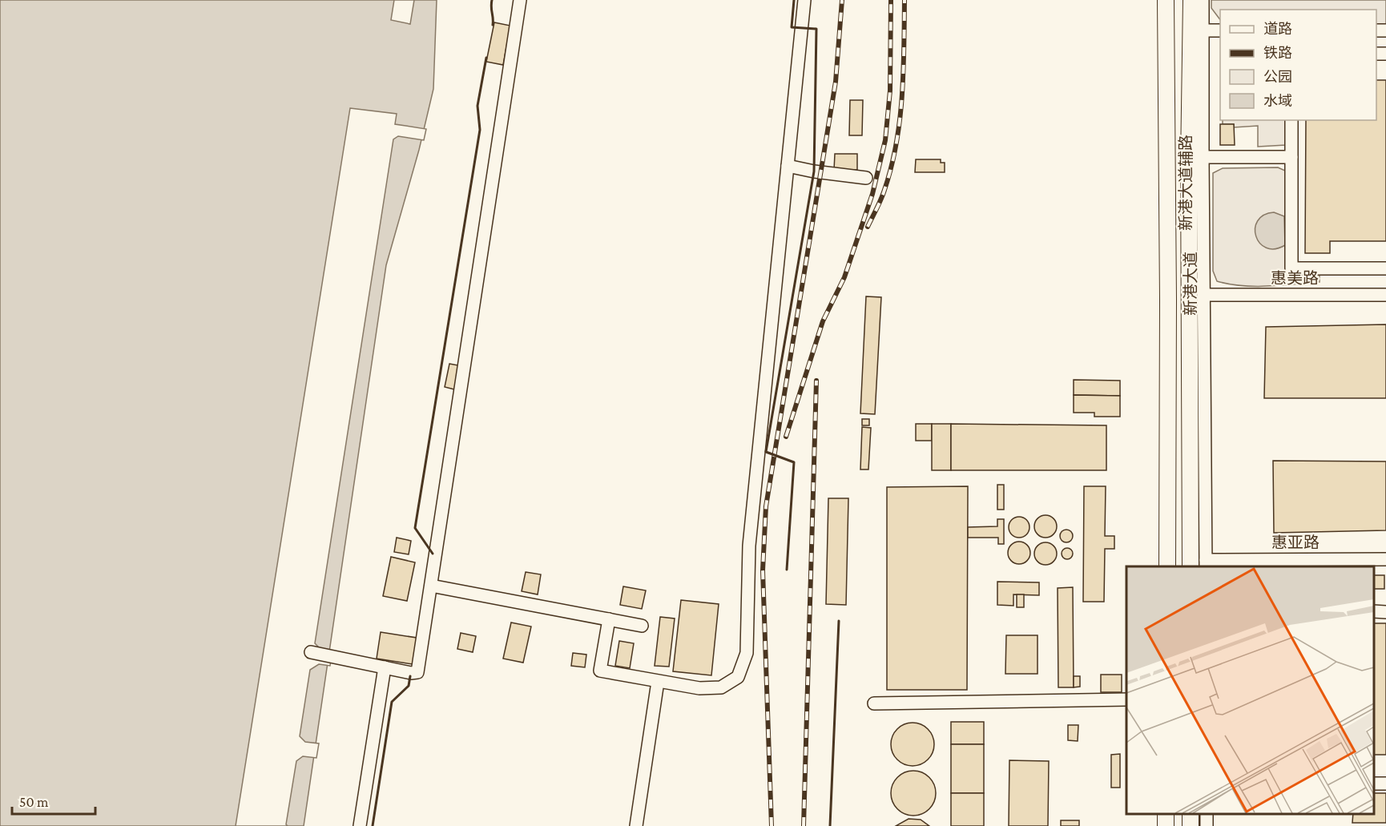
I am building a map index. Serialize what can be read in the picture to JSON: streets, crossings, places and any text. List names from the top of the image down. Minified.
{"streets":{"main road":["新港大道"],"street":["新港大道辅路","惠美路","惠亚路"]},"crossings":[["新港大道辅路","惠美路"],["新港大道辅路","惠亚路"]],"legend":["道路","铁路","公园","水域"],"scale_bar":"50 m"}
